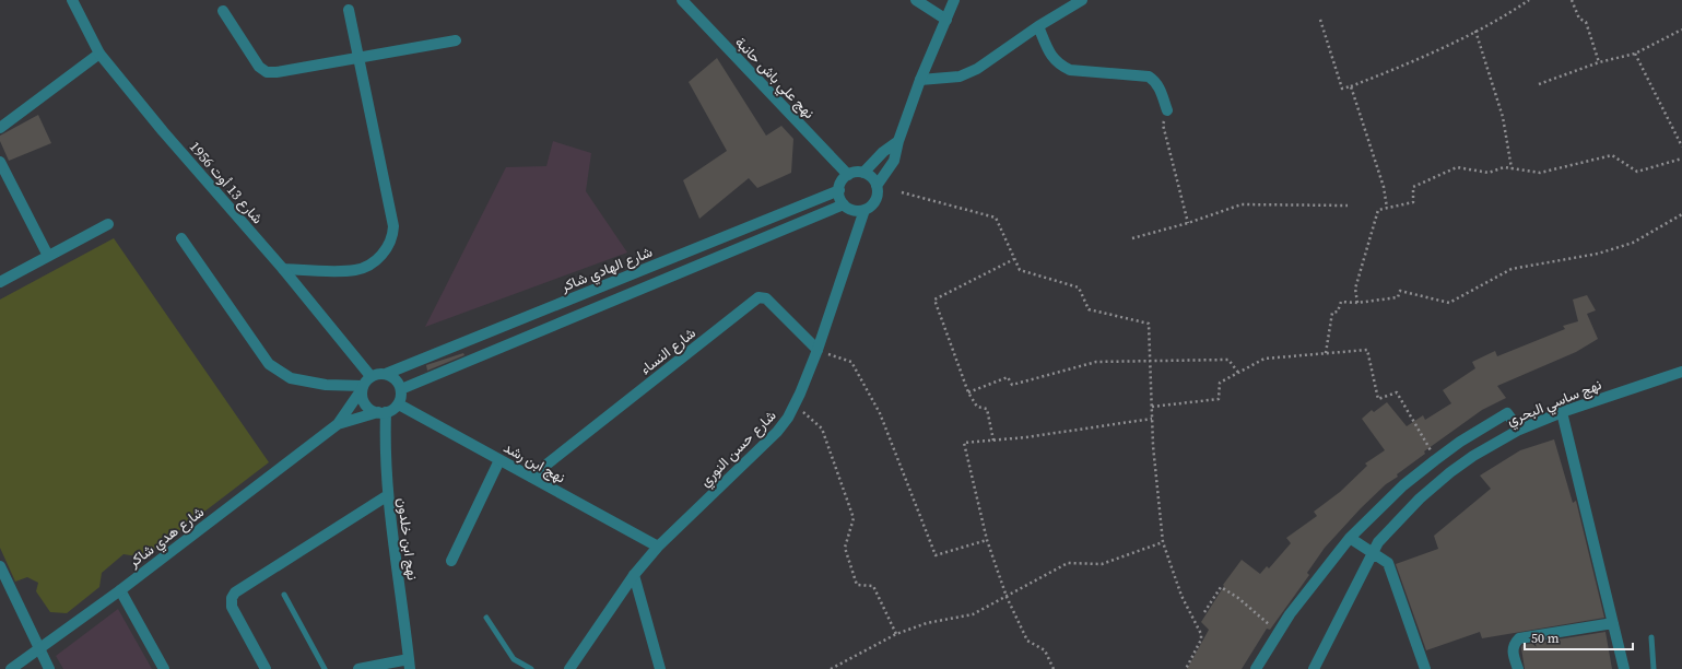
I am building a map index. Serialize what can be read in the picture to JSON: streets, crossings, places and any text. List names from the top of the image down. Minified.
{"streets":{"street":["نهج علي باش حانبة","شارع 13 أوت 1956","شارع الهادي شاكر","شارع النساء","نهج ساسي البحري","شارع حسن النوري","نهج ابن رشد","شارع هدي شاكر","نهج ابن خلدون"]},"crossings":[["نهج علي باش حانبة","شارع الهادي شاكر"],["نهج علي باش حانبة","شارع حسن النوري"],["شارع 13 أوت 1956","شارع الهادي شاكر"],["شارع 13 أوت 1956","نهج ابن رشد"],["شارع 13 أوت 1956","نهج ابن خلدون"],["شارع الهادي شاكر","شارع حسن النوري"],["شارع الهادي شاكر","نهج ابن رشد"],["شارع الهادي شاكر","نهج ابن خلدون"],["شارع النساء","شارع حسن النوري"],["شارع النساء","نهج ابن رشد"],["شارع حسن النوري","نهج ابن رشد"],["نهج ابن رشد","نهج ابن خلدون"]],"scale_bar":"50 m"}
